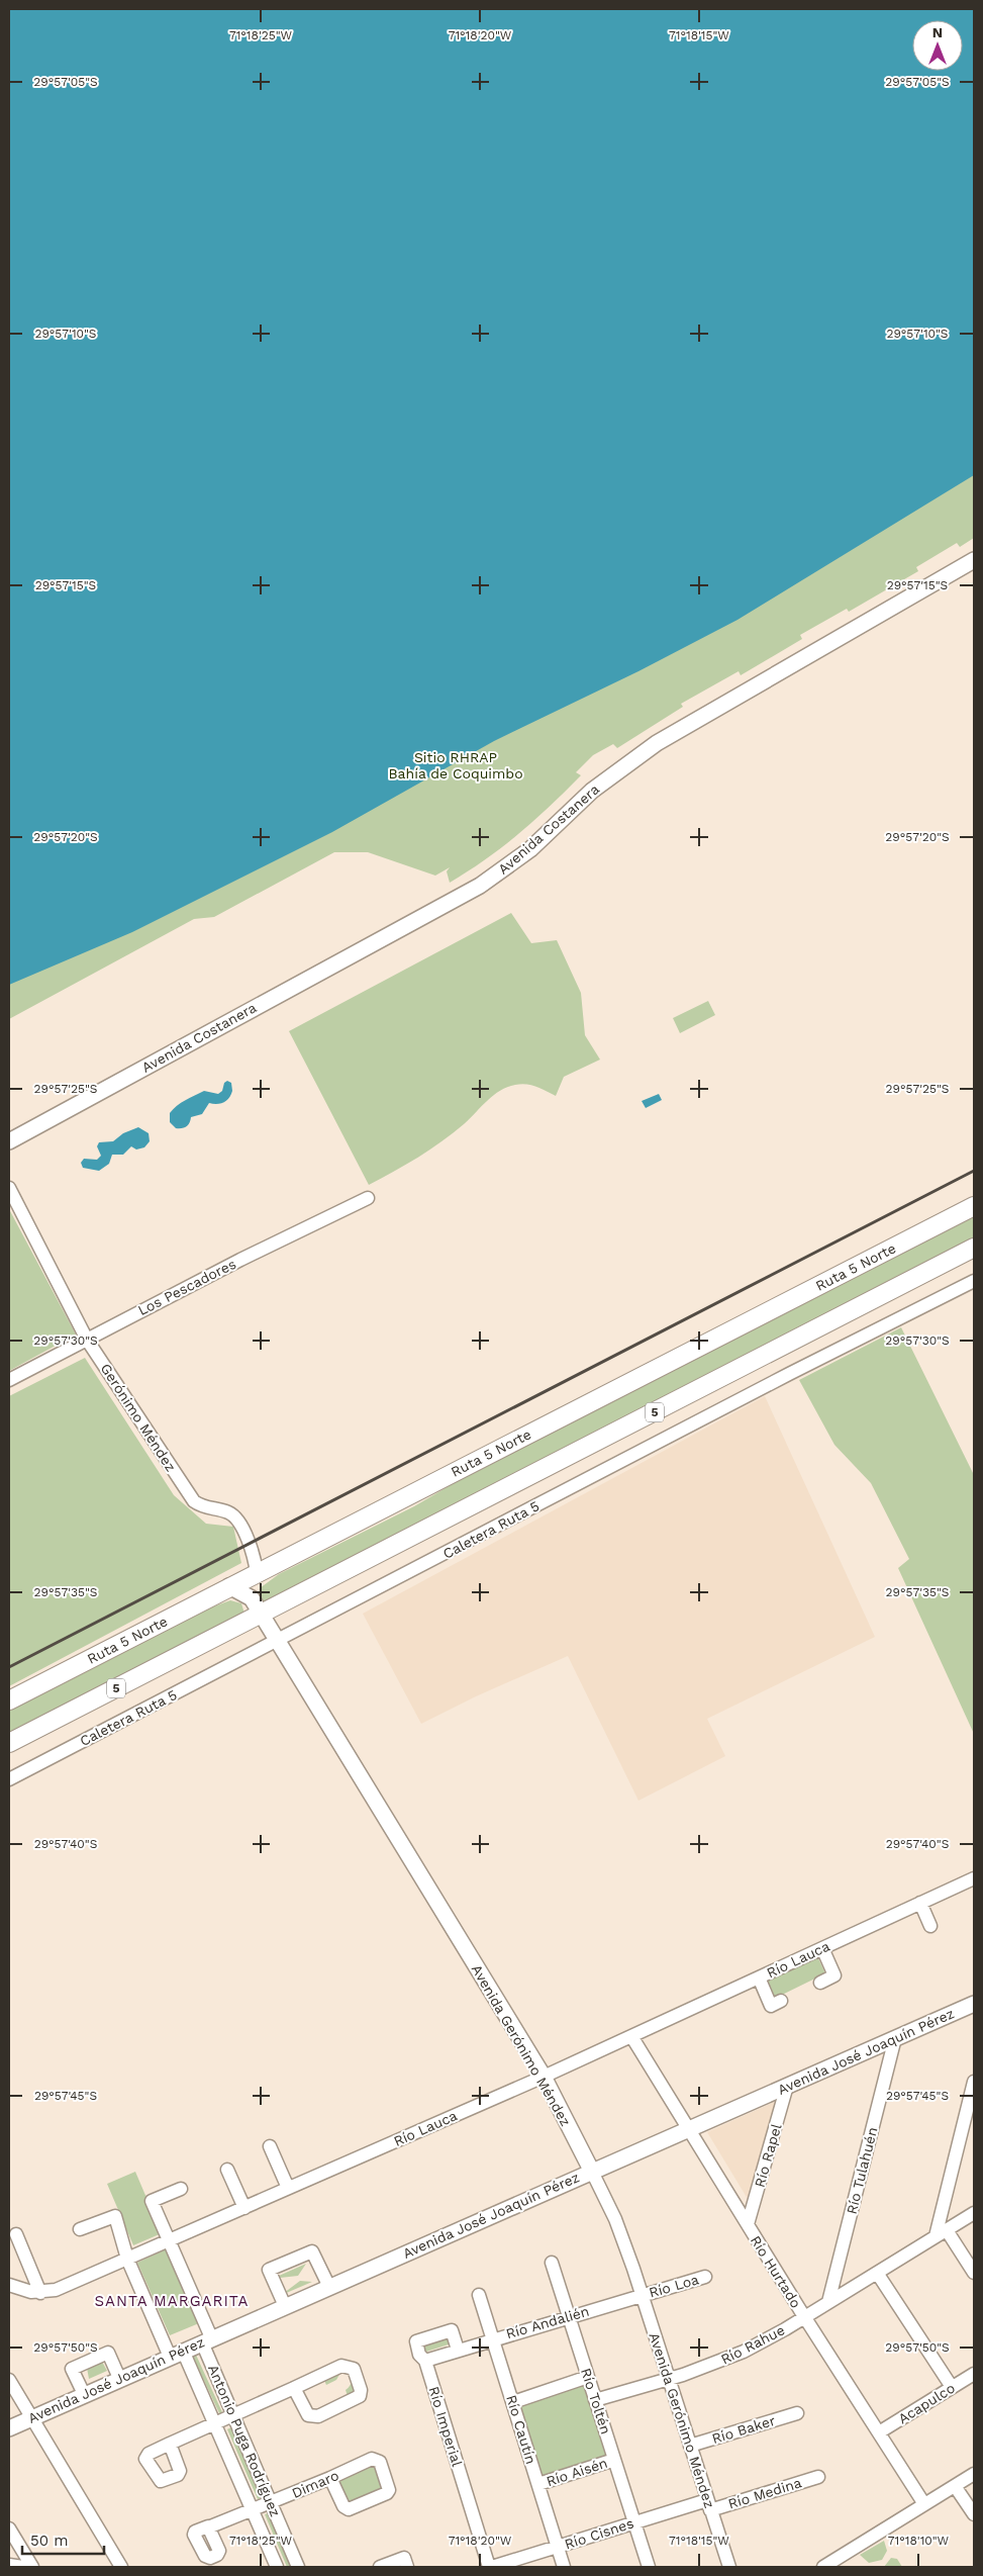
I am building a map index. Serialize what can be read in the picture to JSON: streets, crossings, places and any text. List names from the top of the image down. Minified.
{"streets":{"highway":["Ruta 5 Norte","5"],"main road":["Avenida Costanera","Gerónimo Méndez","Avenida Gerónimo Méndez","Avenida José Joaquín Pérez"],"street":["Los Pescadores","Caletera Ruta 5","Río Lauca","Río Rapel","Río Tulahuén","Río Hurtado","Río Loa","Río Andalién","Río Rahue","Río Toltén","Acapulco","Río Imperial","Río Cautín","Río Baker","Antonio Puga Rodríguez","Río Aisén","Dimaro","Río Medina","Río Cisnes"]},"crossings":[["Ruta 5 Norte","Gerónimo Méndez"],["Los Pescadores","Gerónimo Méndez"],["Caletera Ruta 5","Avenida Gerónimo Méndez"],["Río Lauca","Avenida Gerónimo Méndez"],["Río Lauca","Río Hurtado"],["Río Lauca","Antonio Puga Rodríguez"],["Avenida Gerónimo Méndez","Avenida José Joaquín Pérez"],["Avenida Gerónimo Méndez","Río Loa"],["Avenida Gerónimo Méndez","Río Andalién"],["Avenida Gerónimo Méndez","Río Rahue"],["Avenida Gerónimo Méndez","Río Baker"],["Avenida Gerónimo Méndez","Río Medina"],["Avenida Gerónimo Méndez","Río Cisnes"],["Avenida José Joaquín Pérez","Río Rapel"],["Avenida José Joaquín Pérez","Río Tulahuén"],["Avenida José Joaquín Pérez","Río Hurtado"],["Avenida José Joaquín Pérez","Antonio Puga Rodríguez"],["Río Rapel","Río Hurtado"],["Río Tulahuén","Río Rahue"],["Río Hurtado","Río Rahue"],["Río Hurtado","Acapulco"],["Río Loa","Río Andalién"],["Río Andalién","Río Toltén"],["Río Andalién","Río Imperial"],["Río Andalién","Río Cautín"],["Río Rahue","Río Toltén"],["Río Toltén","Río Aisén"],["Río Toltén","Río Cisnes"],["Río Imperial","Río Cisnes"],["Río Cautín","Río Aisén"],["Río Cautín","Río Cisnes"],["Antonio Puga Rodríguez","Dimaro"],["Río Medina","Río Cisnes"]],"districts":["SANTA MARGARITA"],"parks":["Sitio RHRAP Bahía de Coquimbo"],"scale_bar":"50 m","north":"top","coordinates":["71°18'25\"W","71°18'20\"W","71°18'15\"W","29°57'05\"S","29°57'10\"S","29°57'15\"S","29°57'20\"S","29°57'25\"S","29°57'30\"S","29°57'35\"S","29°57'40\"S","29°57'45\"S","29°57'50\"S","71°18'10\"W"]}
